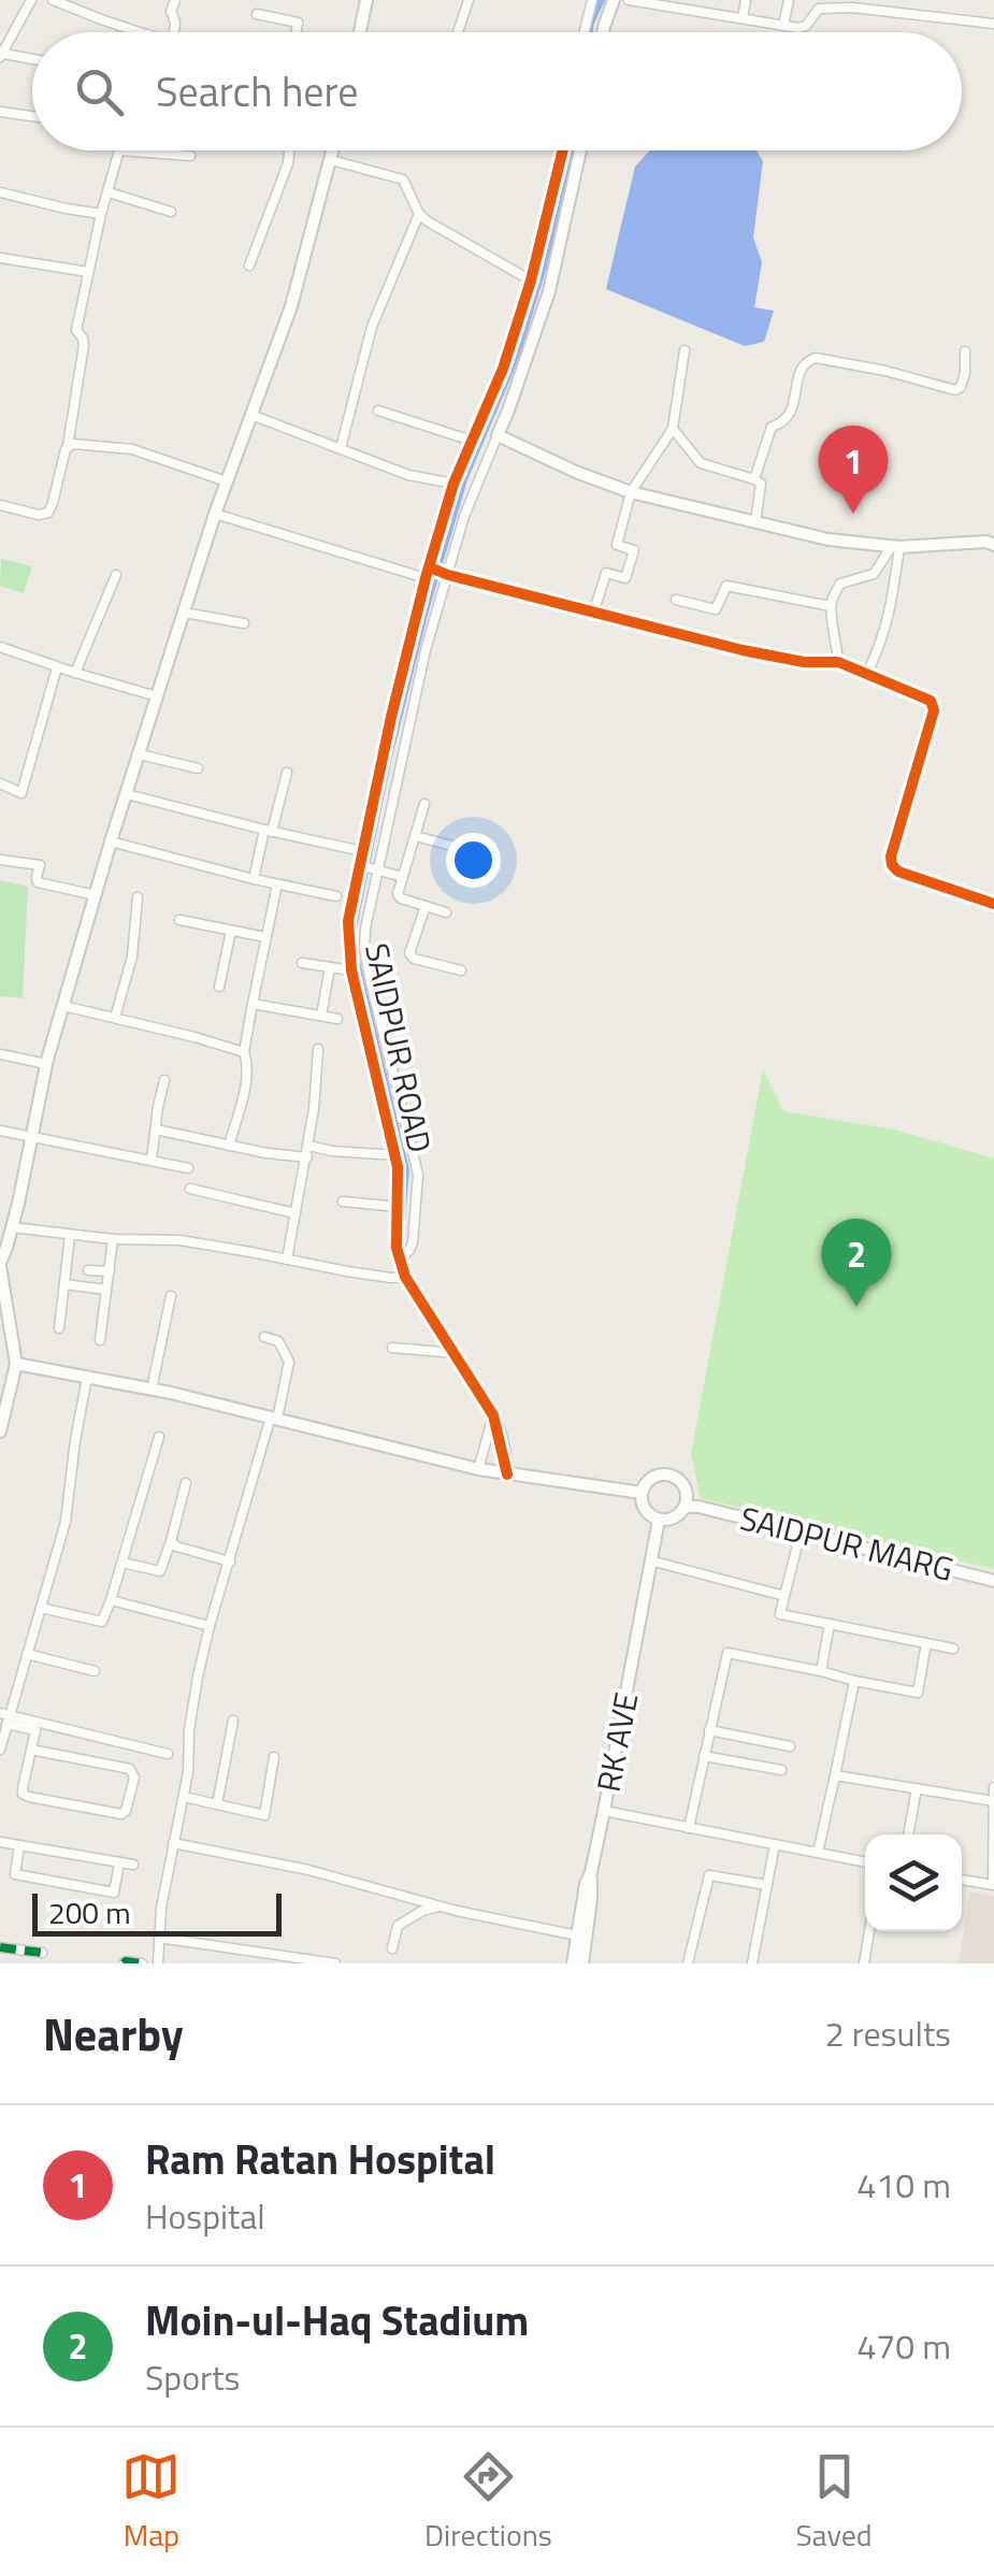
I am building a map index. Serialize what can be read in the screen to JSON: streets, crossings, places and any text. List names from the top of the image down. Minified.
{"streets":{"main road":["SAIDPUR MARG","RK AVE"],"street":["SAIDPUR ROAD"]},"crossings":[["SAIDPUR MARG","RK AVE"]],"scale_bar":"200 m","page":{"search":"Search here","pins":["1","2"],"scale":"200 m","heading":["Nearby","2 results"],"list":[{"mark":"1","name":"Ram Ratan Hospital","note":"Hospital","value":"410 m"},{"mark":"2","name":"Moin-ul-Haq Stadium","note":"Sports","value":"470 m"}],"nav":["Map","Directions","Saved"]}}
